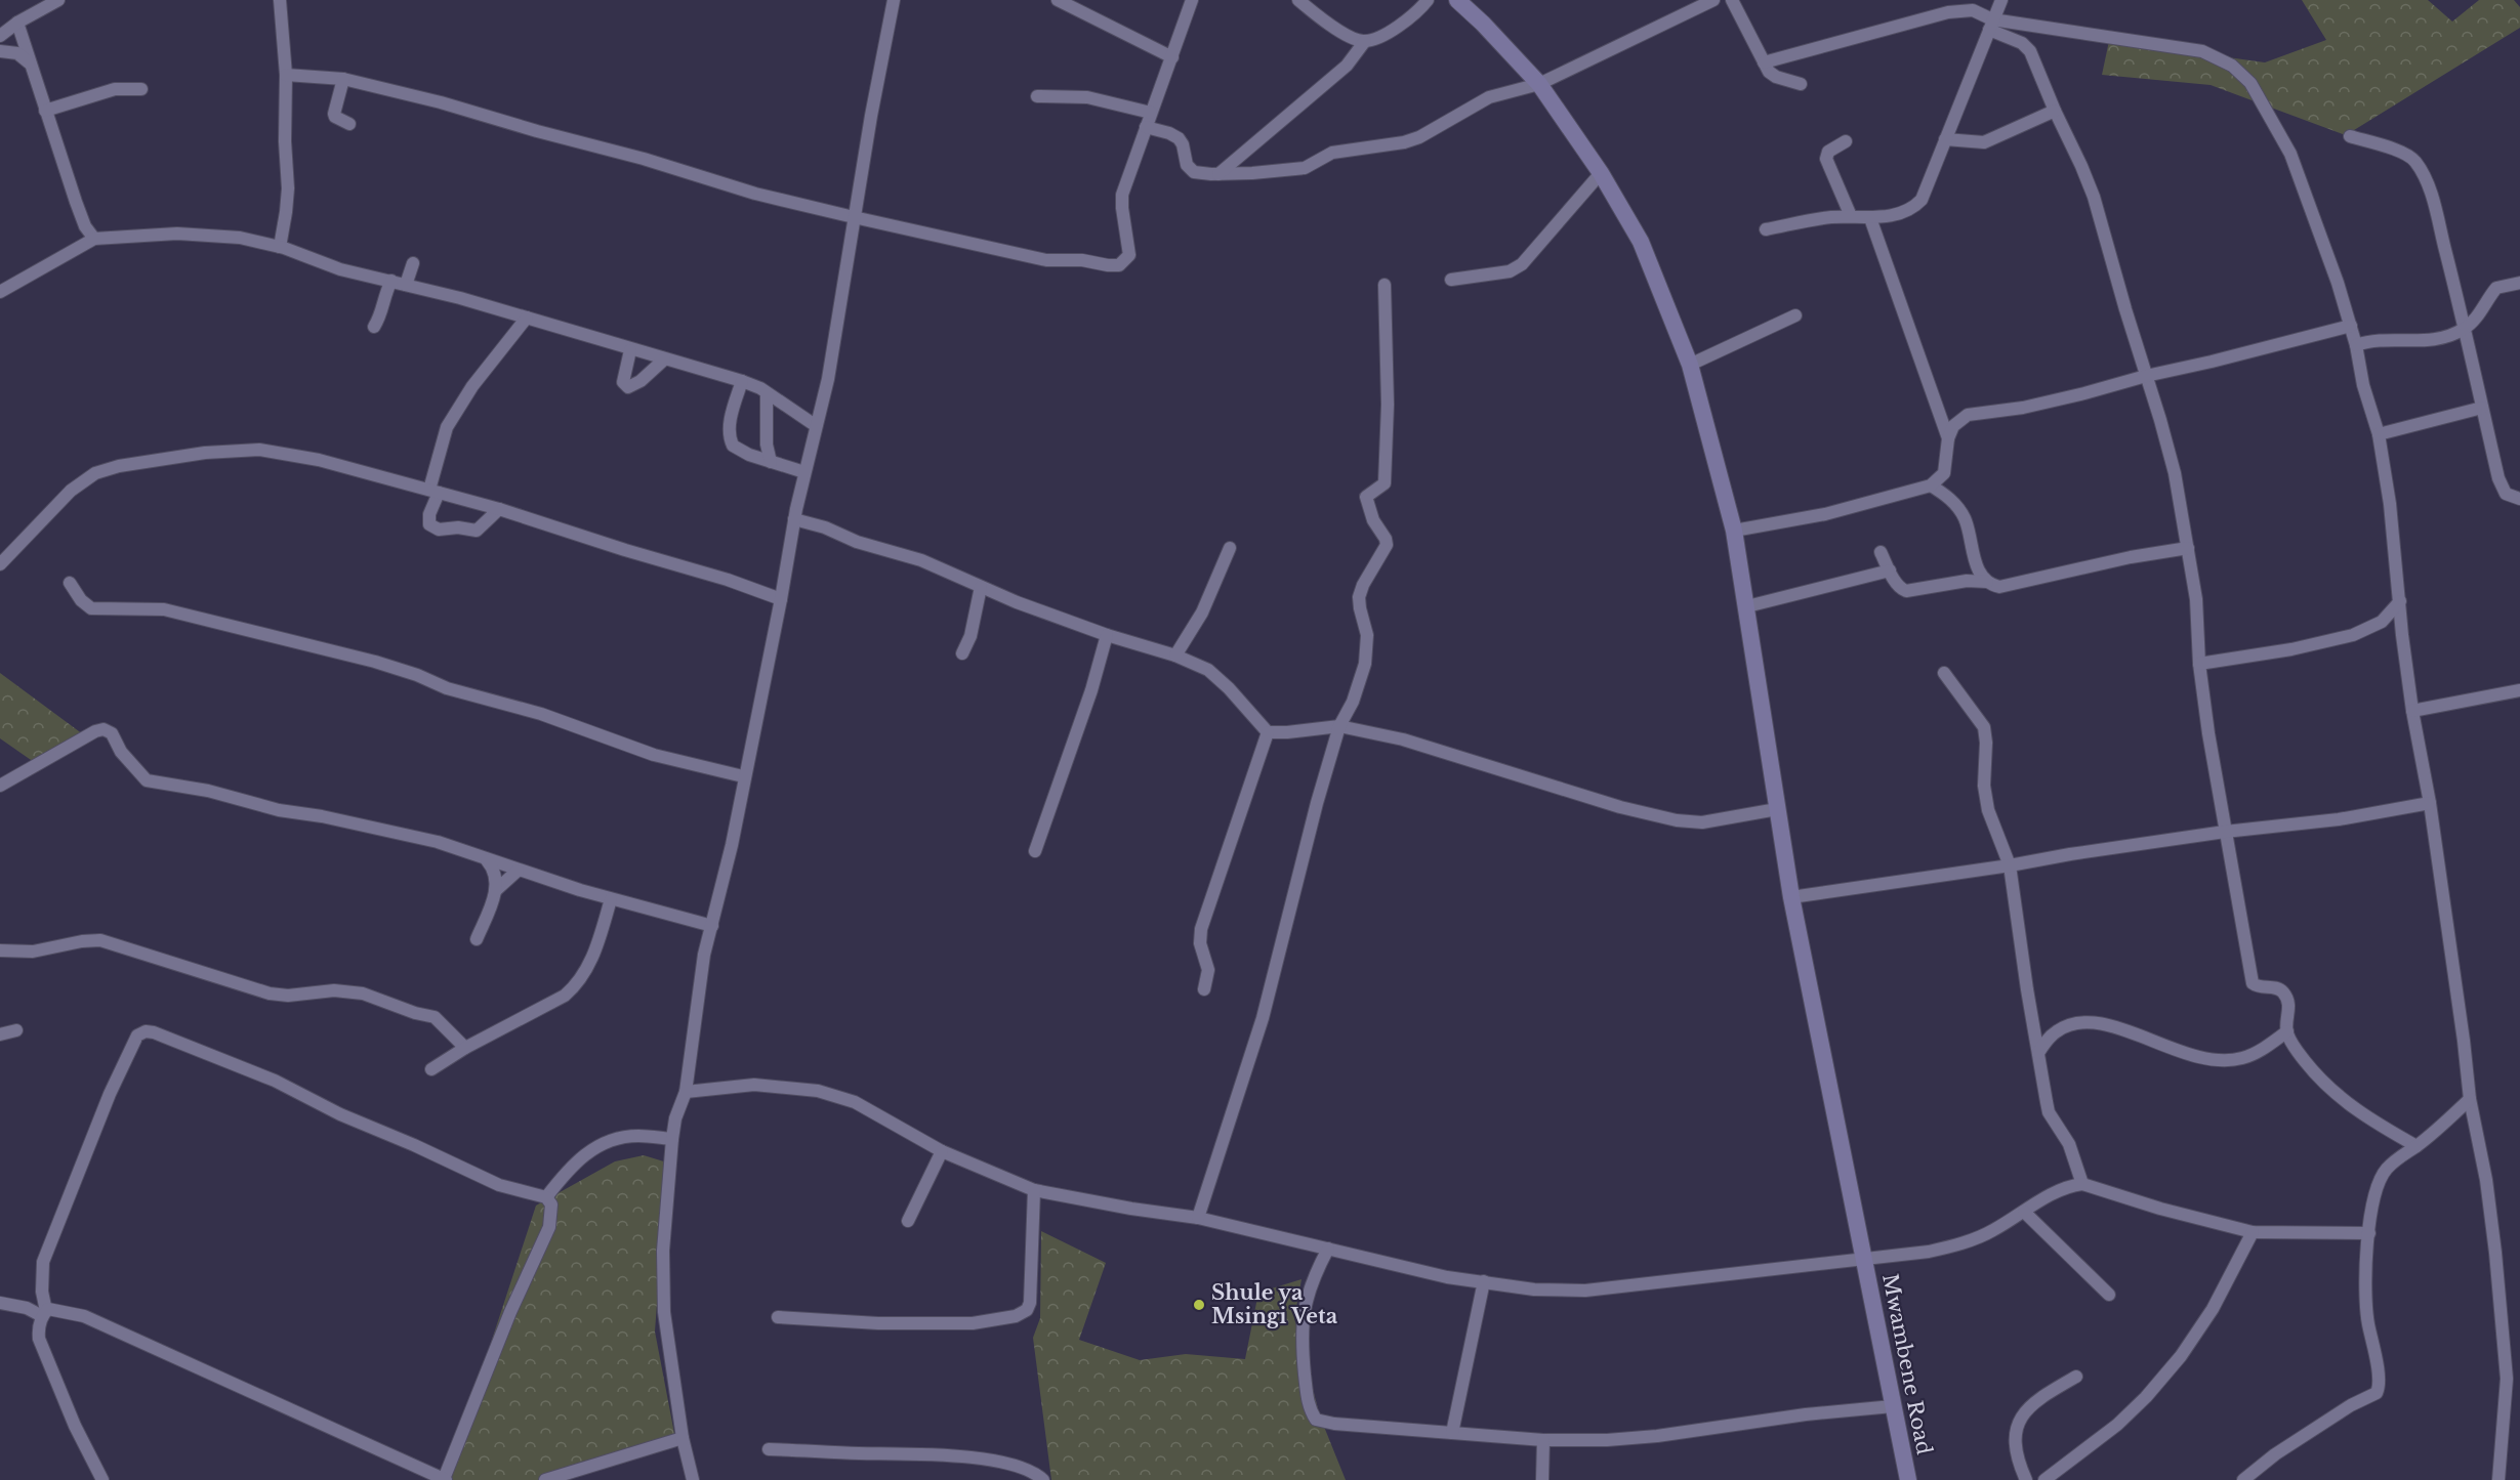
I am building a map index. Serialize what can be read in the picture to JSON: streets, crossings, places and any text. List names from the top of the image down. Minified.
{"streets":{"street":["Mwambene Road"]},"places":["Shule ya Msingi Veta"]}
